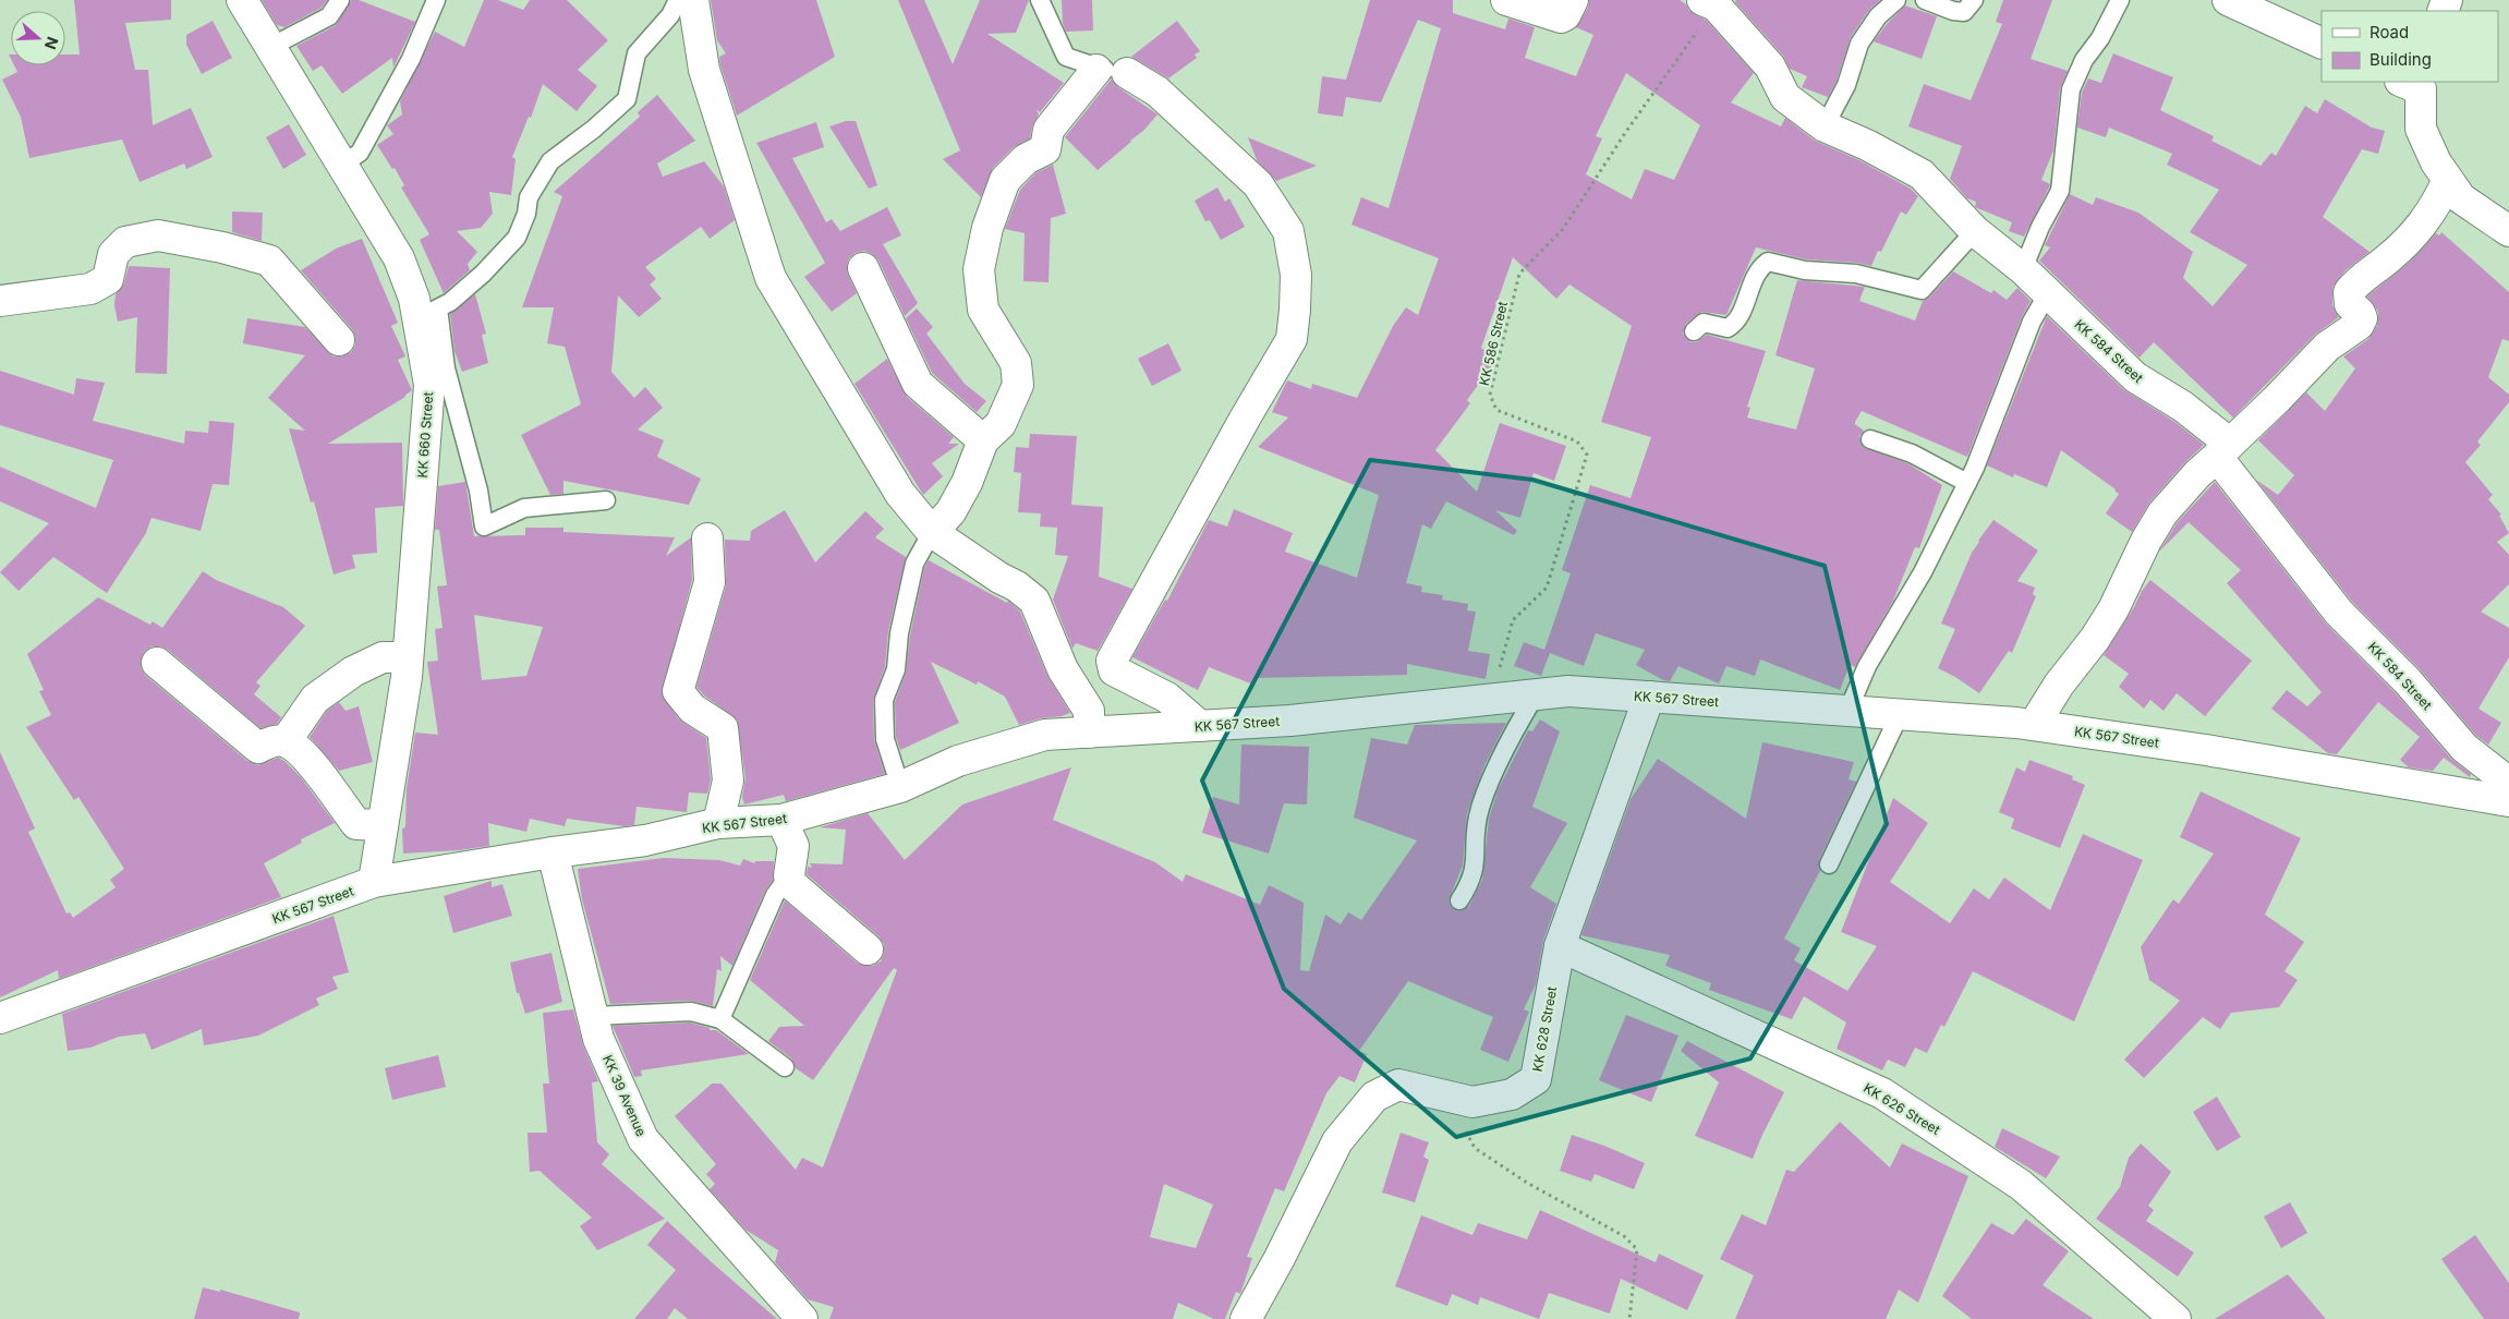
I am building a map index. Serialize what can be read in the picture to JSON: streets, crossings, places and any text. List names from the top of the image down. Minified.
{"streets":{"street":["KK 584 Street","KK 660 Street","KK 567 Street","KK 628 Street","KK 39 Avenue","KK 626 Street"],"path":["KK 586 Street"]},"crossings":[["KK 586 Street","KK 584 Street"],["KK 586 Street","KK 567 Street"],["KK 660 Street","KK 567 Street"],["KK 567 Street","KK 628 Street"],["KK 567 Street","KK 39 Avenue"],["KK 628 Street","KK 626 Street"]],"legend":["Road","Building"],"north":"right"}
